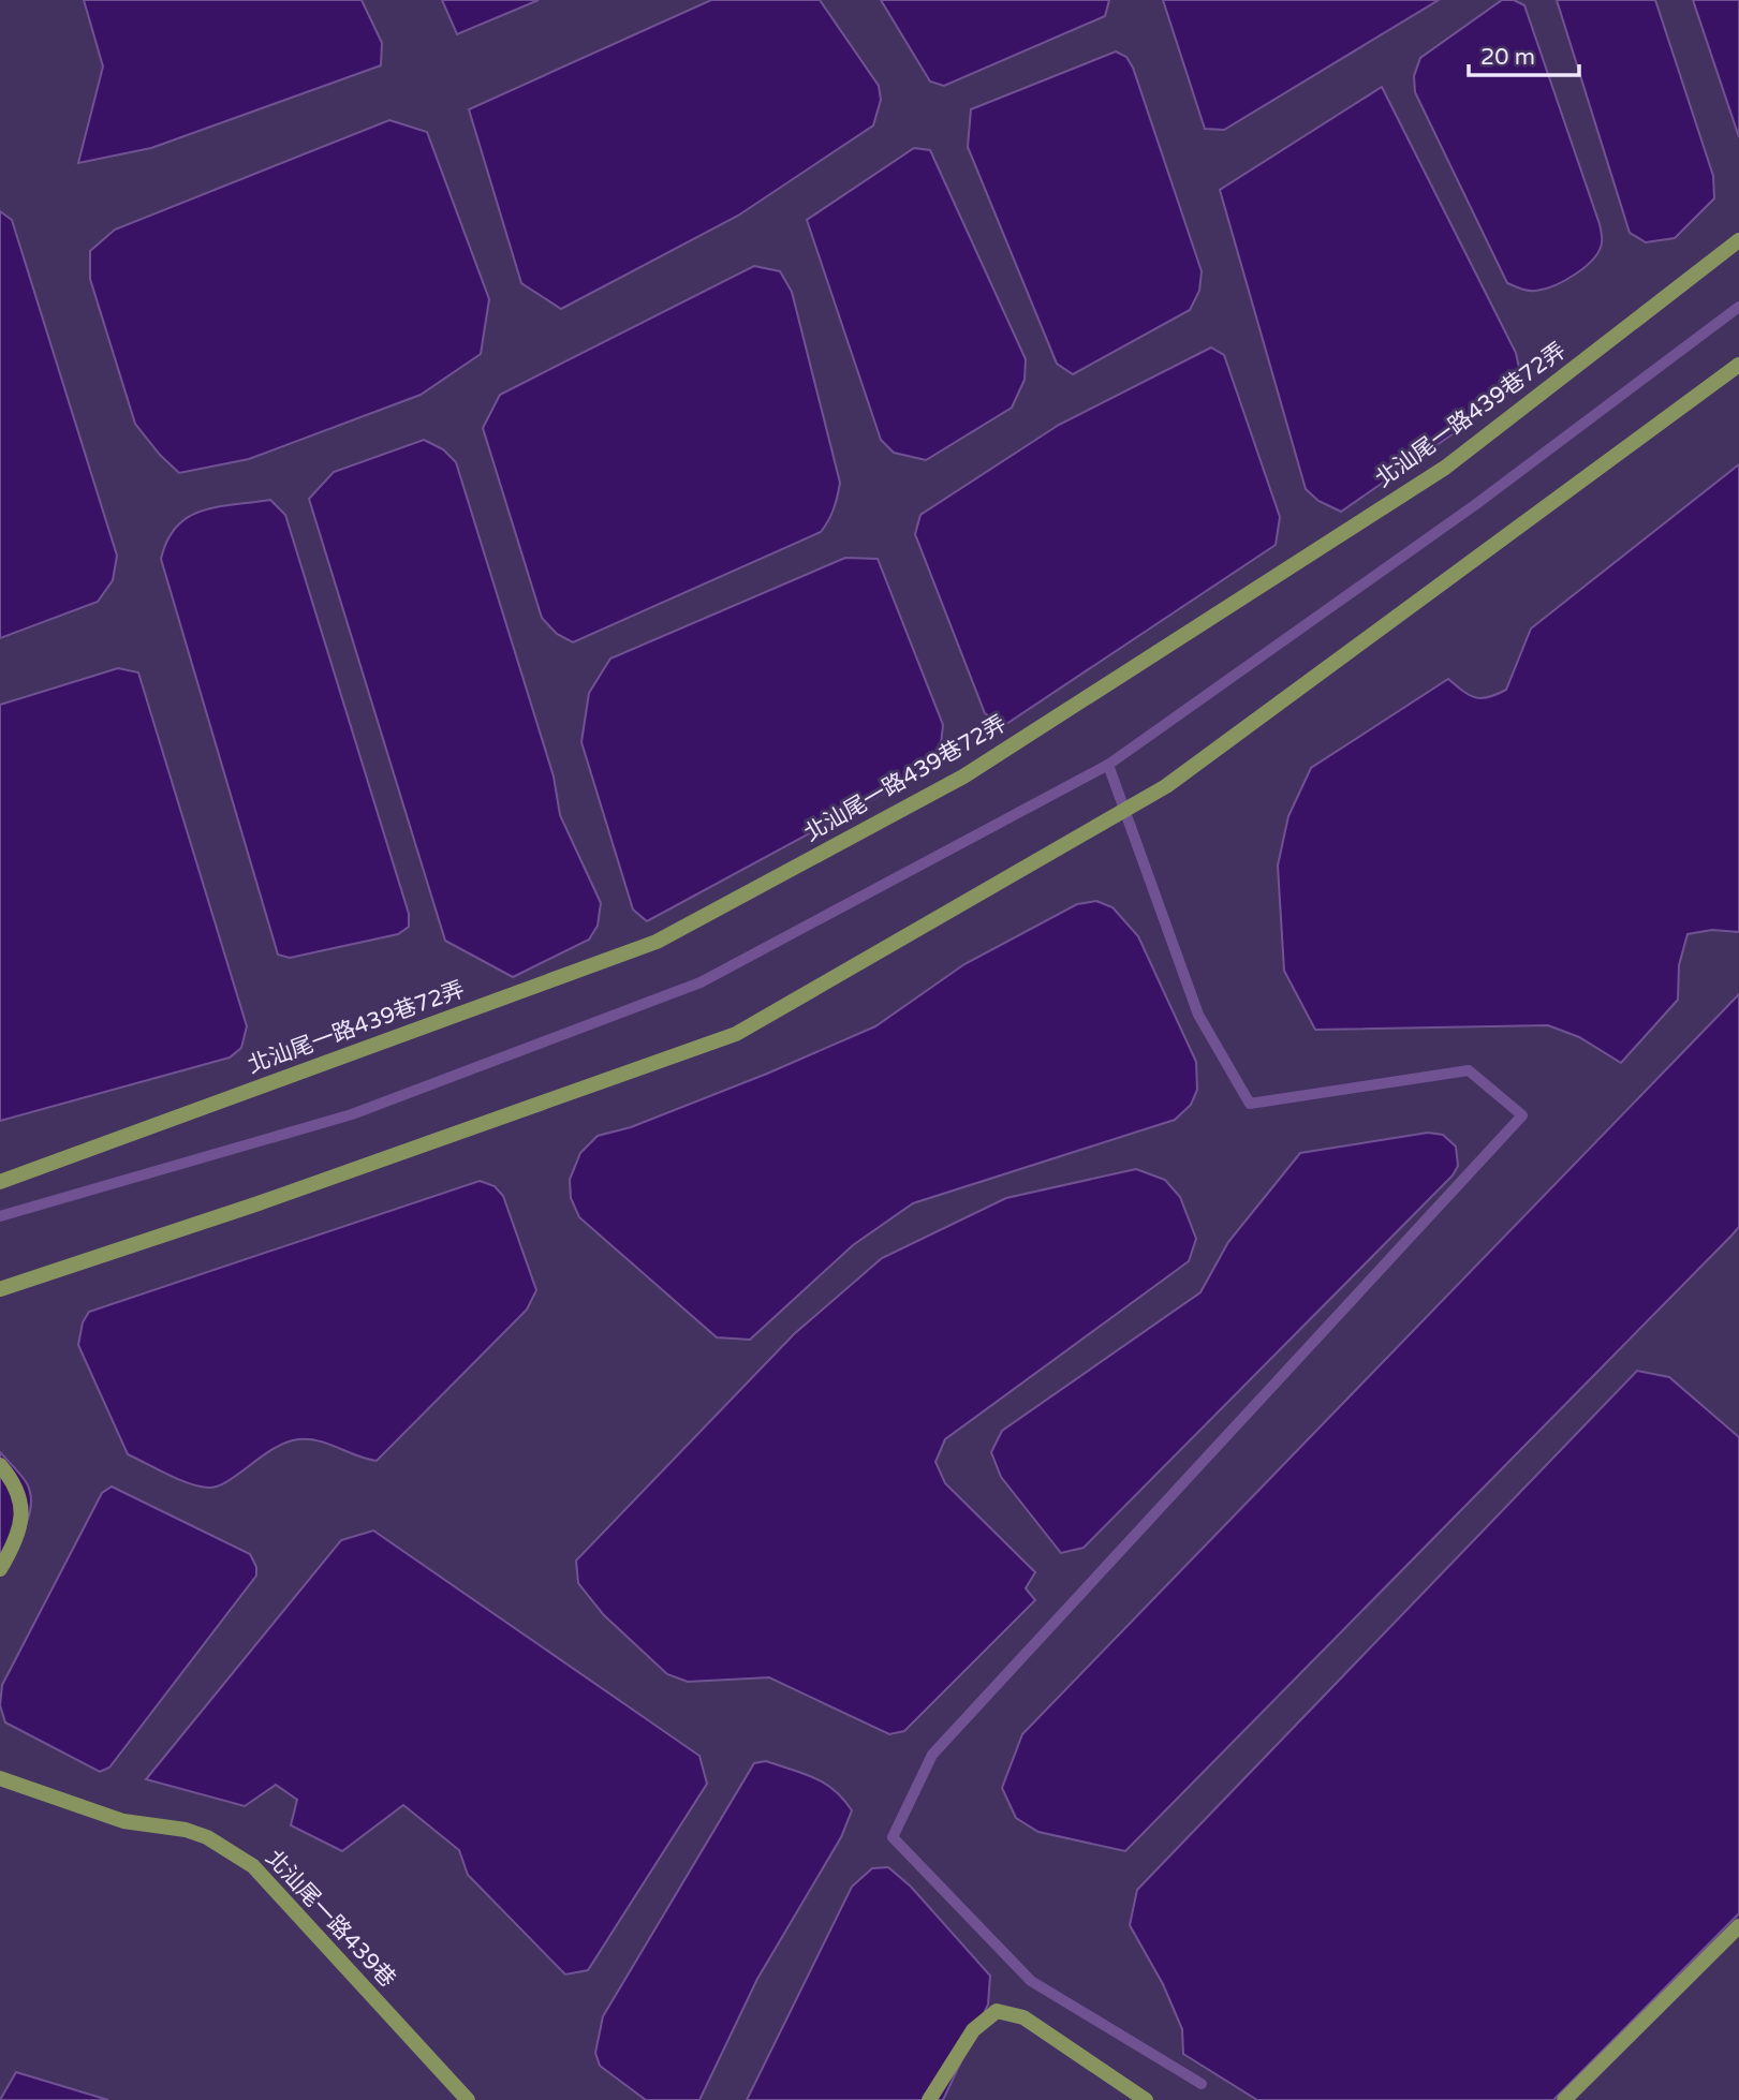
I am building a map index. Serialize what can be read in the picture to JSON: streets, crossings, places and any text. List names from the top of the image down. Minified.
{"streets":{"lane":["北汕尾一路439巷72弄","北汕尾一路439巷"]},"scale_bar":"20 m"}
